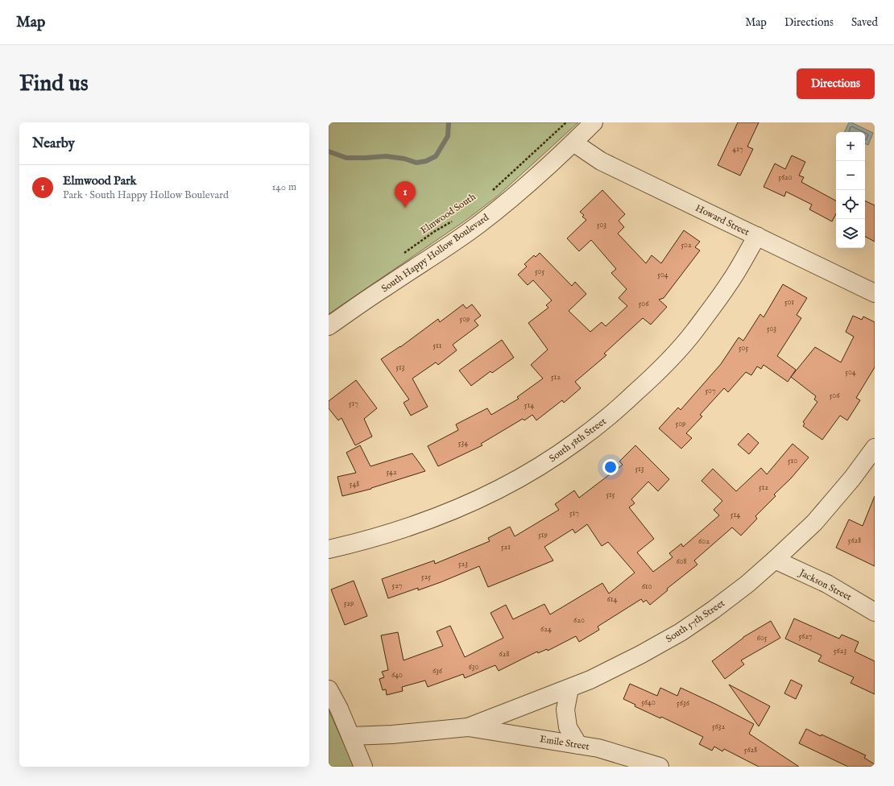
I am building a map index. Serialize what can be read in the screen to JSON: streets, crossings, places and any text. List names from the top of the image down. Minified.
{"streets":{"street":["Howard Street","South Happy Hollow Boulevard","South 58th Street","Jackson Street","South 57th Street","Emile Street"],"path":["Elmwood South"]},"crossings":[["Howard Street","South Happy Hollow Boulevard"],["Howard Street","South 58th Street"],["Jackson Street","South 57th Street"],["South 57th Street","Emile Street"]],"house_numbers":["417","5620","503","502","505","504","501","506","509","503","511","505","513","504","512","507","506","517","514","509","534","510","513","542","548","512","515","517","514","519","5628","602","521","608","523","525","527","610","614","529","620","624","5627","605","5623","628","630","636","640","5640","5636","5632","5628"],"page":{"header":"Map","nav":["Map","Directions","Saved"],"buttons":"Directions","title":"Find us","heading":"Nearby","map_buttons":["+","−"],"list":[{"mark":"1","name":"Elmwood Park","note":"Park · South Happy Hollow Boulevard","value":"140 m"}],"pins":"1"}}
